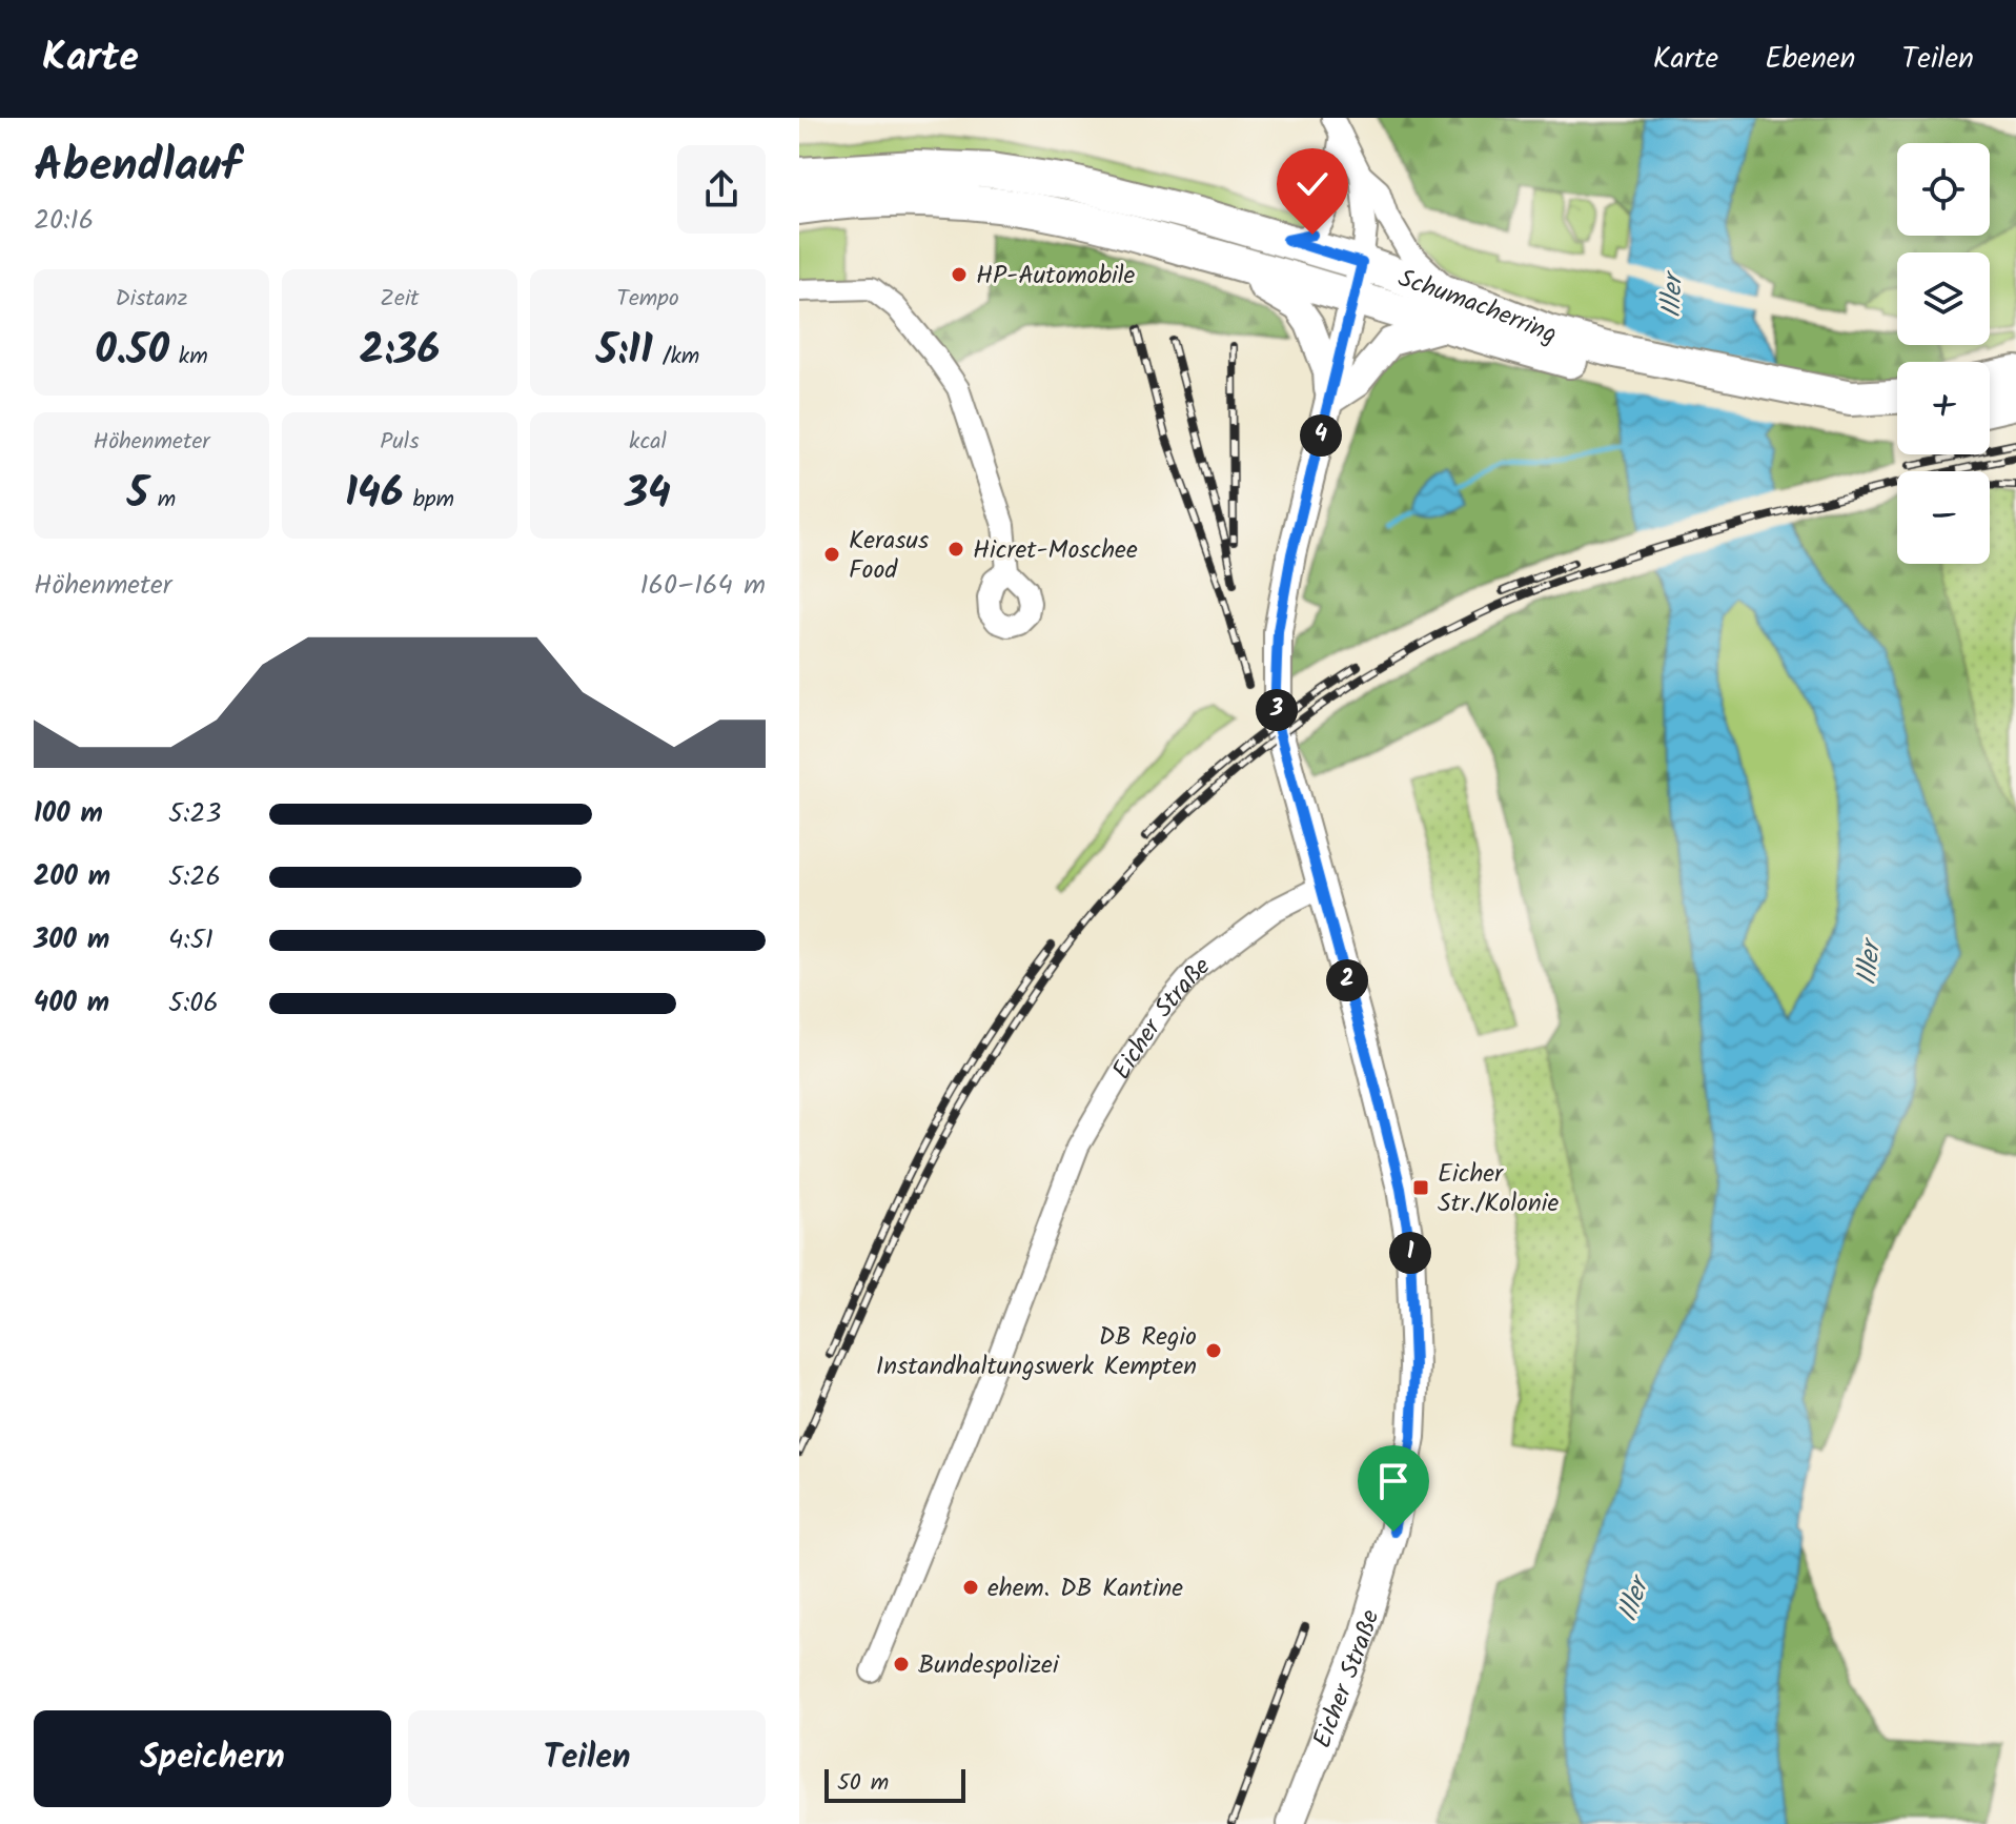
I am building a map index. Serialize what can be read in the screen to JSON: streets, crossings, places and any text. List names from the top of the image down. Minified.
{"streets":{"main road":["Schumacherring"],"street":["Eicher Straße"]},"crossings":[["Schumacherring","Eicher Straße"]],"water":["Iller"],"places":{"other":["HP-Automobile","Hicret-Moschee","Kerasus Food","DB Regio Instandhaltungswerk Kempten","ehem. DB Kantine","Bundespolizei"],"transit":["Eicher Str./Kolonie"]},"scale_bar":"50 m","page":{"header":"Karte","nav":["Karte","Ebenen","Teilen"],"heading":["Abendlauf","20:16"],"map_buttons":["+","−"],"stats":[["Distanz","0.50 km"],["Zeit","2:36"],["Tempo","5:11 /km"],["Höhenmeter","5 m"],["Puls","146 bpm"],["kcal","34"]],"pins":["4","3","2","1"],"chart":["Höhenmeter","160–164 m"],"list":[{"name":"100 m","note":"5:23"},{"name":"200 m","note":"5:26"},{"name":"300 m","note":"4:51"},{"name":"400 m","note":"5:06"}],"buttons":["Speichern","Teilen"],"scale":"50 m"}}
